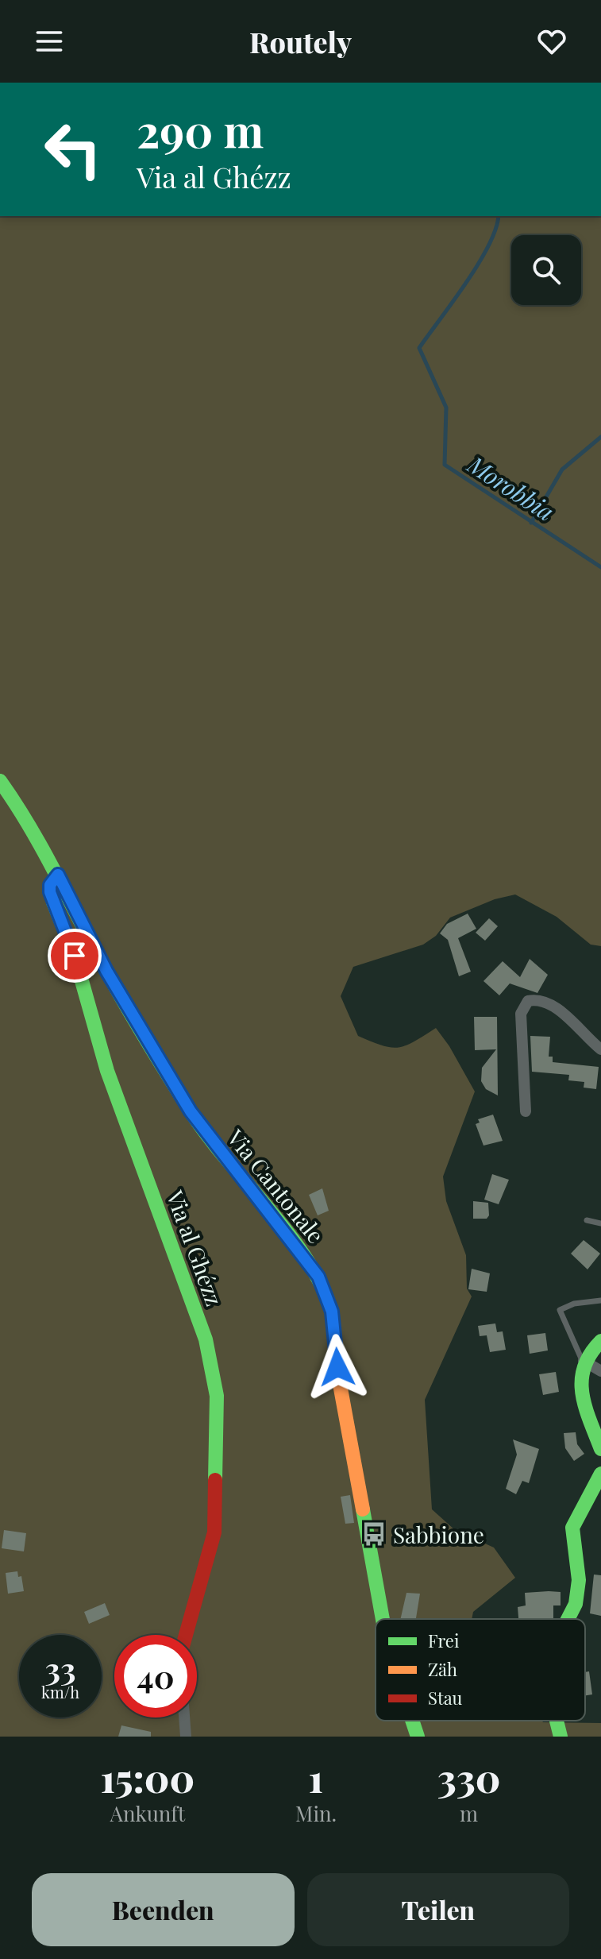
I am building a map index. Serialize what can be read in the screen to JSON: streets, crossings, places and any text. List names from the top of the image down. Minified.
{"streets":{"street":["Via Cantonale","Via al Ghézz"]},"crossings":[["Via Cantonale","Via al Ghézz"]],"water":["Morobbia"],"places":{"bus stop":["Sabbione"]},"legend":["Frei","Zäh","Stau"],"page":{"header":"Routely","turn":["290 m","Via al Ghézz"],"speed":"33 km/h","limit":"40","eta":["15:00","Ankunft","1","Min.","330","m"],"buttons":["Beenden","Teilen"]}}
